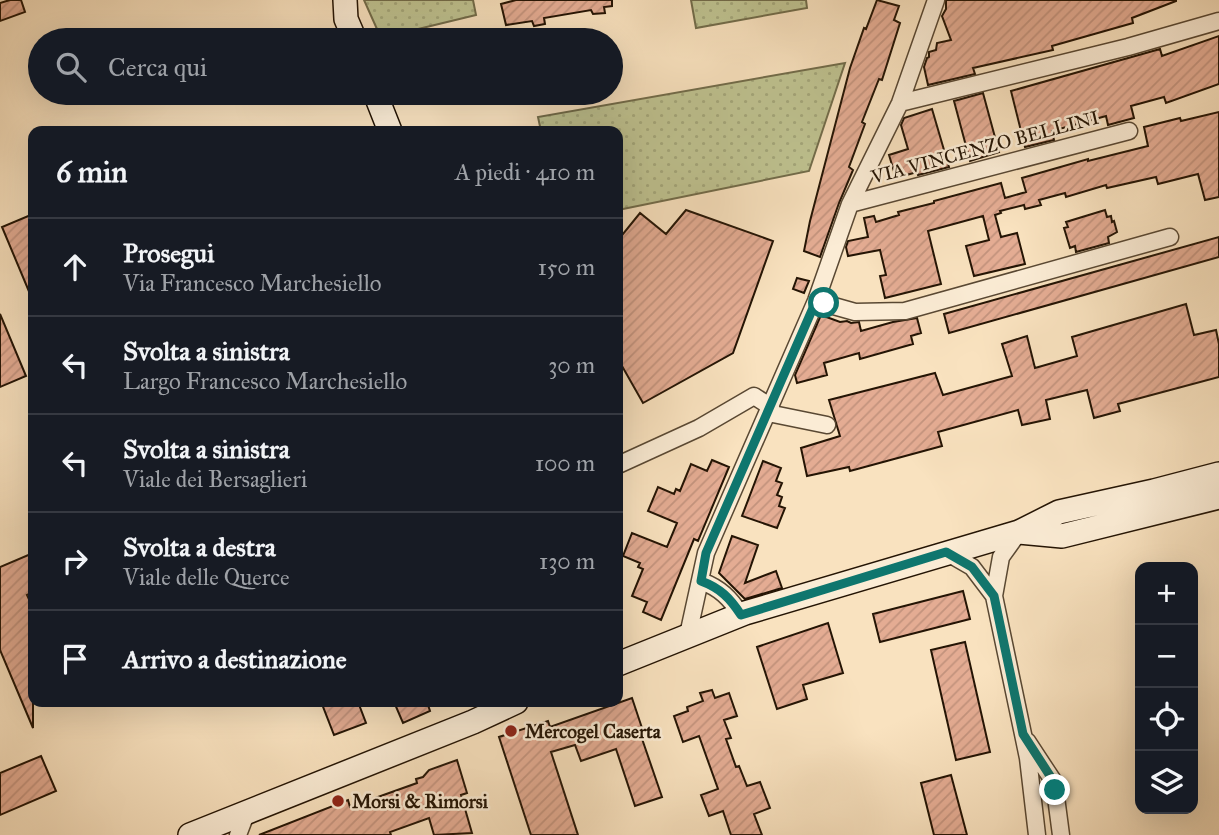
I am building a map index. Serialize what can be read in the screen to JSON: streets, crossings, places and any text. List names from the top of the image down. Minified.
{"streets":{"street":["VIA VINCENZO BELLINI"]},"places":["Mercogel Caserta","Morsi & Rimorsi"],"page":{"search":"Cerca qui","heading":["6 min","A piedi · 410 m"],"list":[["Prosegui","Via Francesco Marchesiello","150 m"],["Svolta a sinistra","Largo Francesco Marchesiello","30 m"],["Svolta a sinistra","Viale dei Bersaglieri","100 m"],["Svolta a destra","Viale delle Querce","130 m"],"Arrivo a destinazione"],"map_buttons":["+","−"]}}
